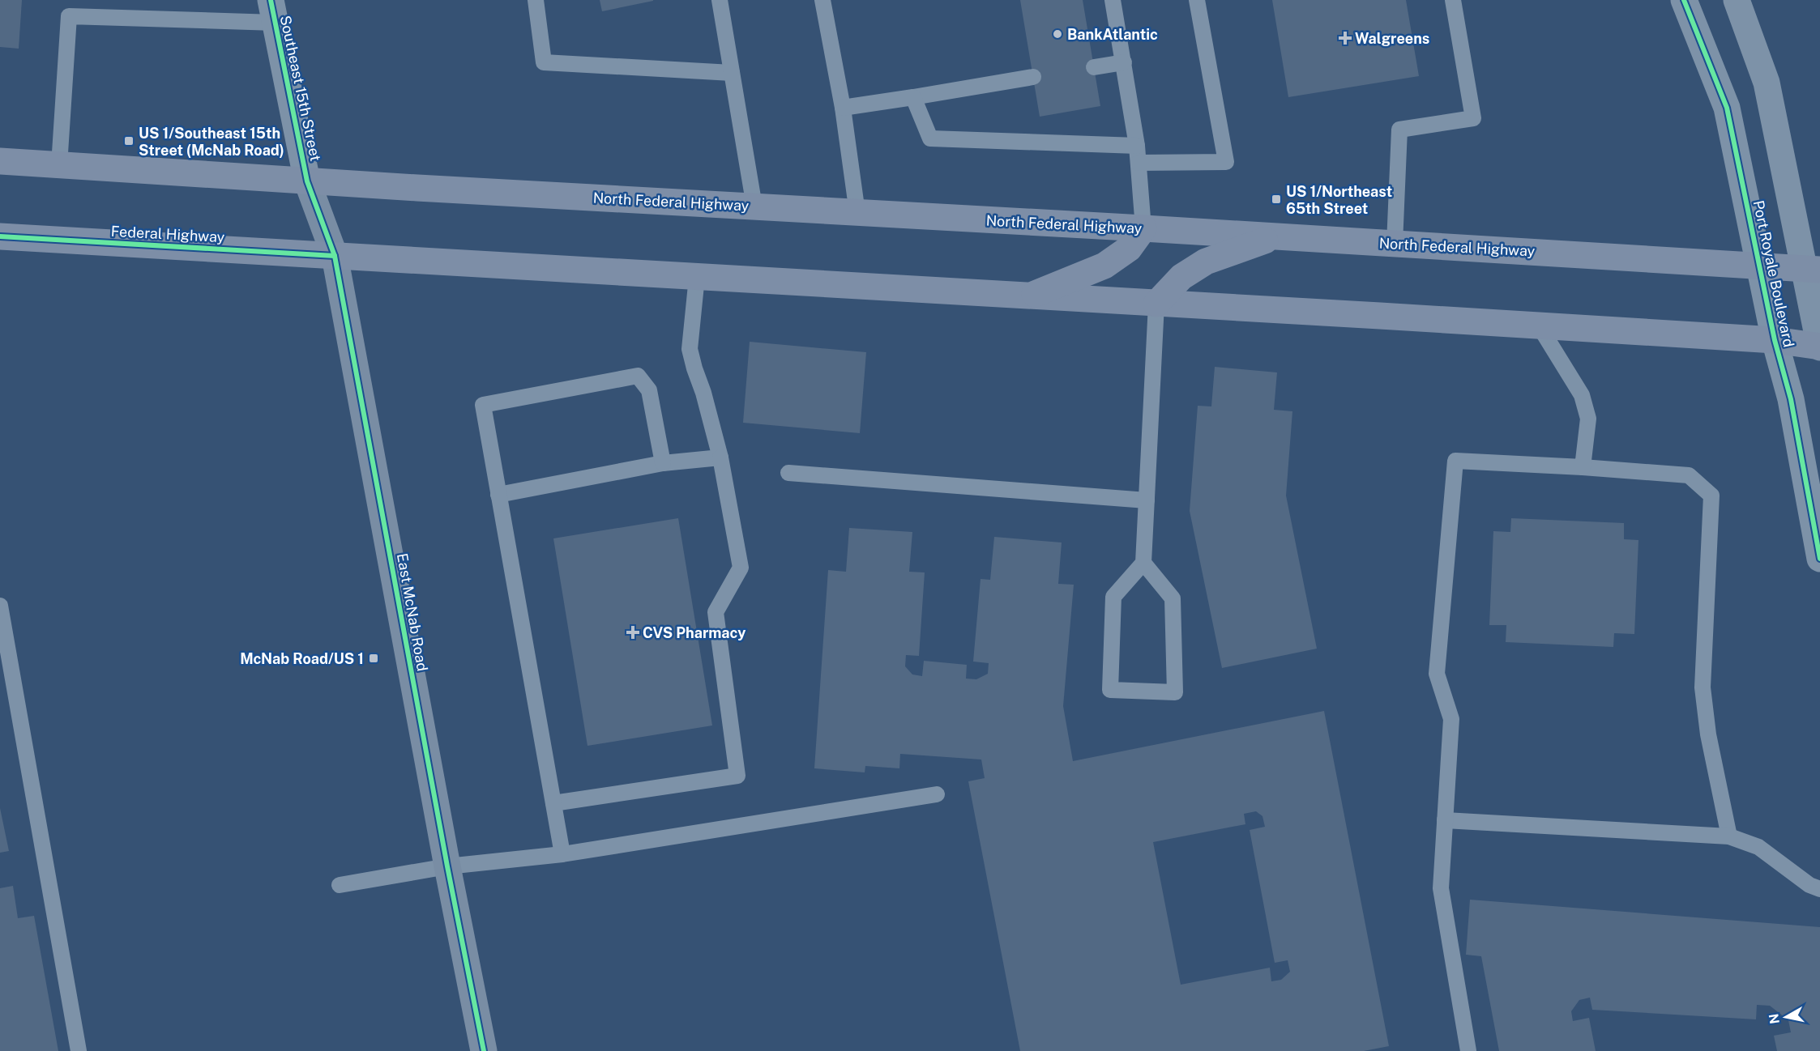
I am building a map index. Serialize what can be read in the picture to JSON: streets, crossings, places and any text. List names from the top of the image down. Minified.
{"streets":{"main road":["North Federal Highway","Federal Highway"],"street":["Southeast 15th Street","Port Royale Boulevard","East McNab Road"]},"crossings":[["Southeast 15th Street","North Federal Highway"],["Southeast 15th Street","East McNab Road"],["North Federal Highway","Port Royale Boulevard"],["North Federal Highway","East McNab Road"],["Federal Highway","East McNab Road"]],"places":{"other":["BankAtlantic"],"health":["Walgreens","CVS Pharmacy"],"transit":["US 1/Southeast 15th Street (McNab Road)","US 1/Northeast 65th Street","McNab Road/US 1"]},"north":"left"}
